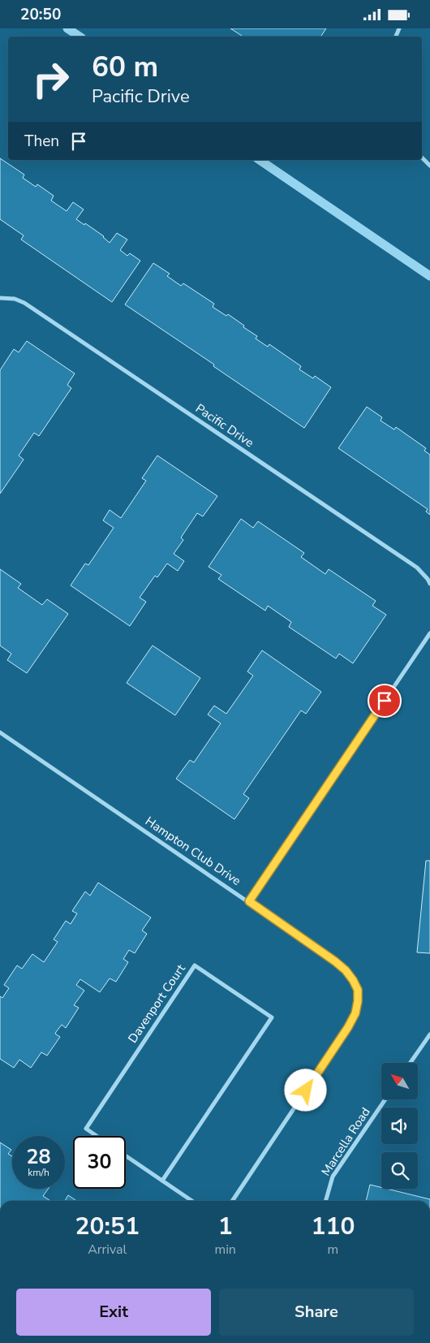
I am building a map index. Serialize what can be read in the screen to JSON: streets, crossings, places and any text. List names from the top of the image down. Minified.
{"streets":{"street":["Pacific Drive","Hampton Club Drive","Davenport Court","Marcella Road"]},"north":"top left","page":{"status":"20:50","turn":["60 m","Pacific Drive"],"then":"Then","speed":"28 km/h","limit":"30","eta":["20:51","Arrival","1","min","110","m"],"buttons":["Exit","Share"]}}
